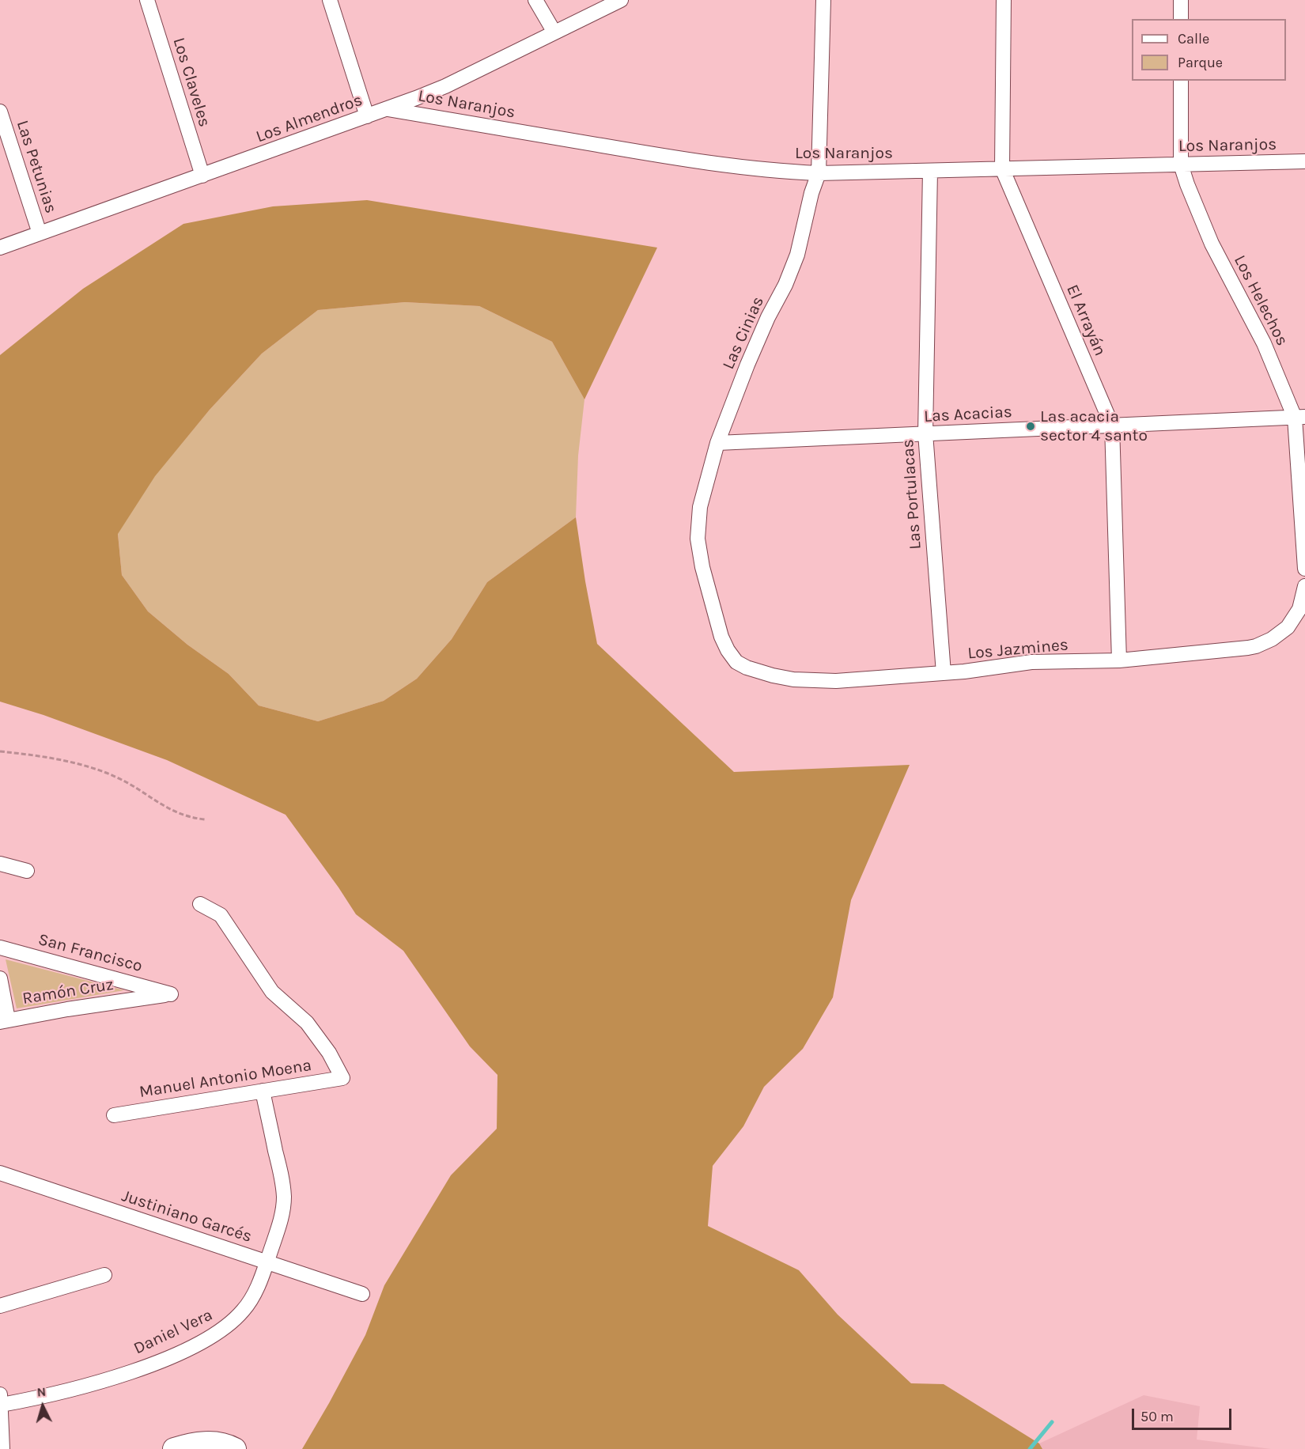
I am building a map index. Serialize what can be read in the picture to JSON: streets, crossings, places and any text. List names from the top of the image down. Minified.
{"streets":{"street":["Los Claveles","Los Naranjos","Los Almendros","Las Petunias","Los Helechos","El Arrayán","Las Cinias","Las Acacias","Las Portulacas","Los Jazmines","San Francisco","Ramón Cruz","Manuel Antonio Moena","Justiniano Garcés","Daniel Vera"]},"crossings":[["Los Claveles","Los Almendros"],["Los Naranjos","Los Almendros"],["Los Naranjos","Los Helechos"],["Los Naranjos","El Arrayán"],["Los Naranjos","Las Cinias"],["Los Naranjos","Las Portulacas"],["Los Almendros","Las Petunias"],["Los Helechos","Las Acacias"],["El Arrayán","Las Acacias"],["El Arrayán","Los Jazmines"],["Las Cinias","Las Acacias"],["Las Cinias","Los Jazmines"],["Las Acacias","Las Portulacas"],["Las Portulacas","Los Jazmines"],["San Francisco","Ramón Cruz"],["Manuel Antonio Moena","Daniel Vera"],["Justiniano Garcés","Daniel Vera"]],"places":["Las acacia sector 4 santo"],"legend":["Calle","Parque"],"scale_bar":"50 m","north":"top"}
